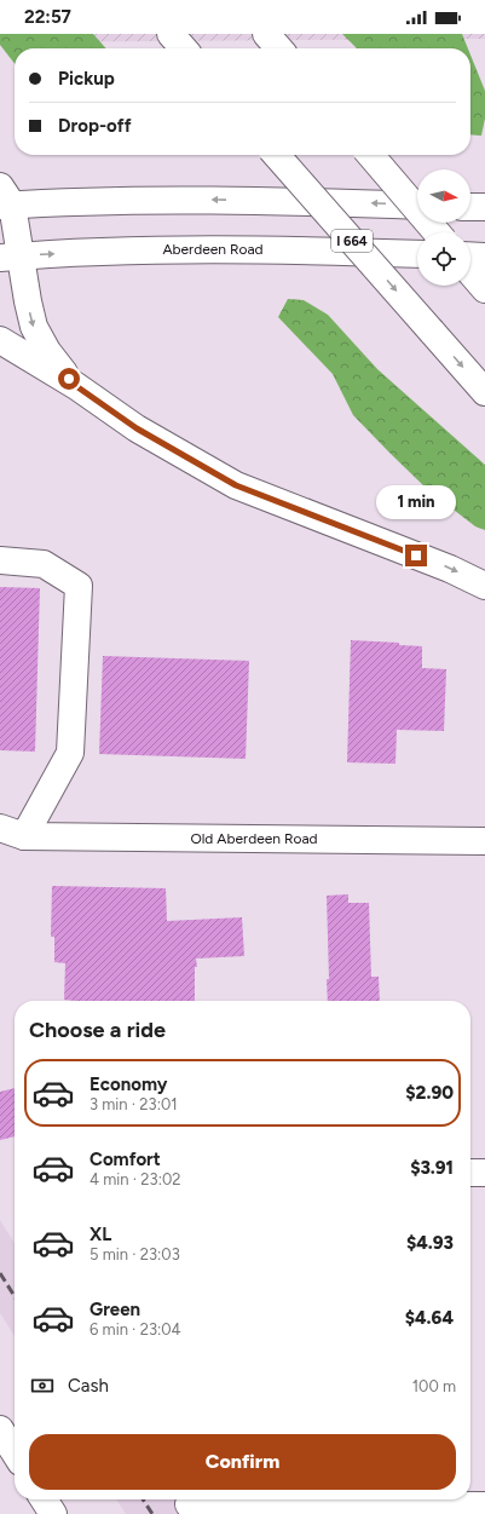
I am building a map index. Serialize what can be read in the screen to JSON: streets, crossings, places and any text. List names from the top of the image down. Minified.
{"streets":{"main road":["I 664","Aberdeen Road","Old Aberdeen Road"]},"north":"right","page":{"status":"22:57","banner":["Pickup","Drop-off"],"bubble":"1 min","heading":"Choose a ride","list":[{"name":"Economy","note":"3 min · 23:01","value":"$2.90"},{"name":"Comfort","note":"4 min · 23:02","value":"$3.91"},{"name":"XL","note":"5 min · 23:03","value":"$4.93"},{"name":"Green","note":"6 min · 23:04","value":"$4.64"}],"pay":["Cash","100 m"],"buttons":"Confirm"}}
